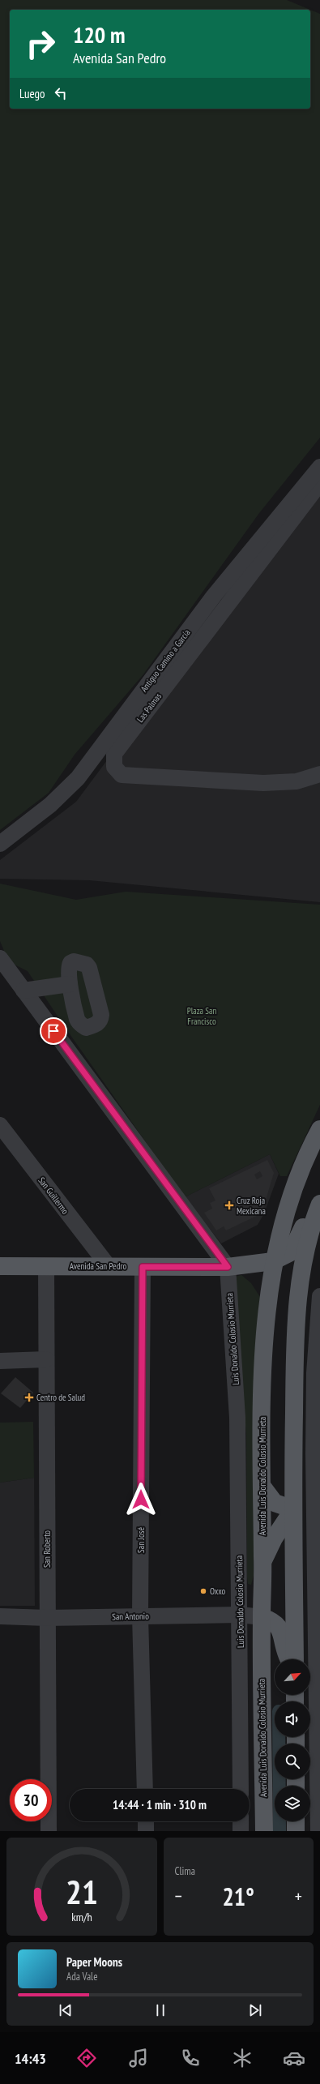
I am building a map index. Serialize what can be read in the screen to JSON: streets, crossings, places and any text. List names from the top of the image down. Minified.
{"streets":{"main road":["Avenida San Pedro","Avenida Luis Donaldo Colosio Murrieta"],"street":["Antiguo Camino a García","Las Palmas","San Guillermo","Luis Donaldo Colosio Murrieta","San José","San Roberto","San Antonio"]},"crossings":[["San Guillermo","Avenida San Pedro"],["Avenida San Pedro","Luis Donaldo Colosio Murrieta"],["Avenida San Pedro","Avenida Luis Donaldo Colosio Murrieta"],["Avenida San Pedro","San José"],["Avenida San Pedro","San Roberto"],["Luis Donaldo Colosio Murrieta","San Antonio"],["Avenida Luis Donaldo Colosio Murrieta","San Antonio"],["San José","San Antonio"],["San Roberto","San Antonio"]],"parks":["Plaza San Francisco"],"places":{"health":["Cruz Roja Mexicana","Centro de Salud"],"other":["Oxxo"]},"north":"top right","page":{"turn":["120 m","Avenida San Pedro"],"then":"Luego","limit":"30","trip":"14:44 · 1 min · 310 m","tile":"Clima","heat":["−","21°","+"],"song":["Paper Moons","Ada Vale"],"tabs":"14:43","gauge":["21","km/h"]}}
